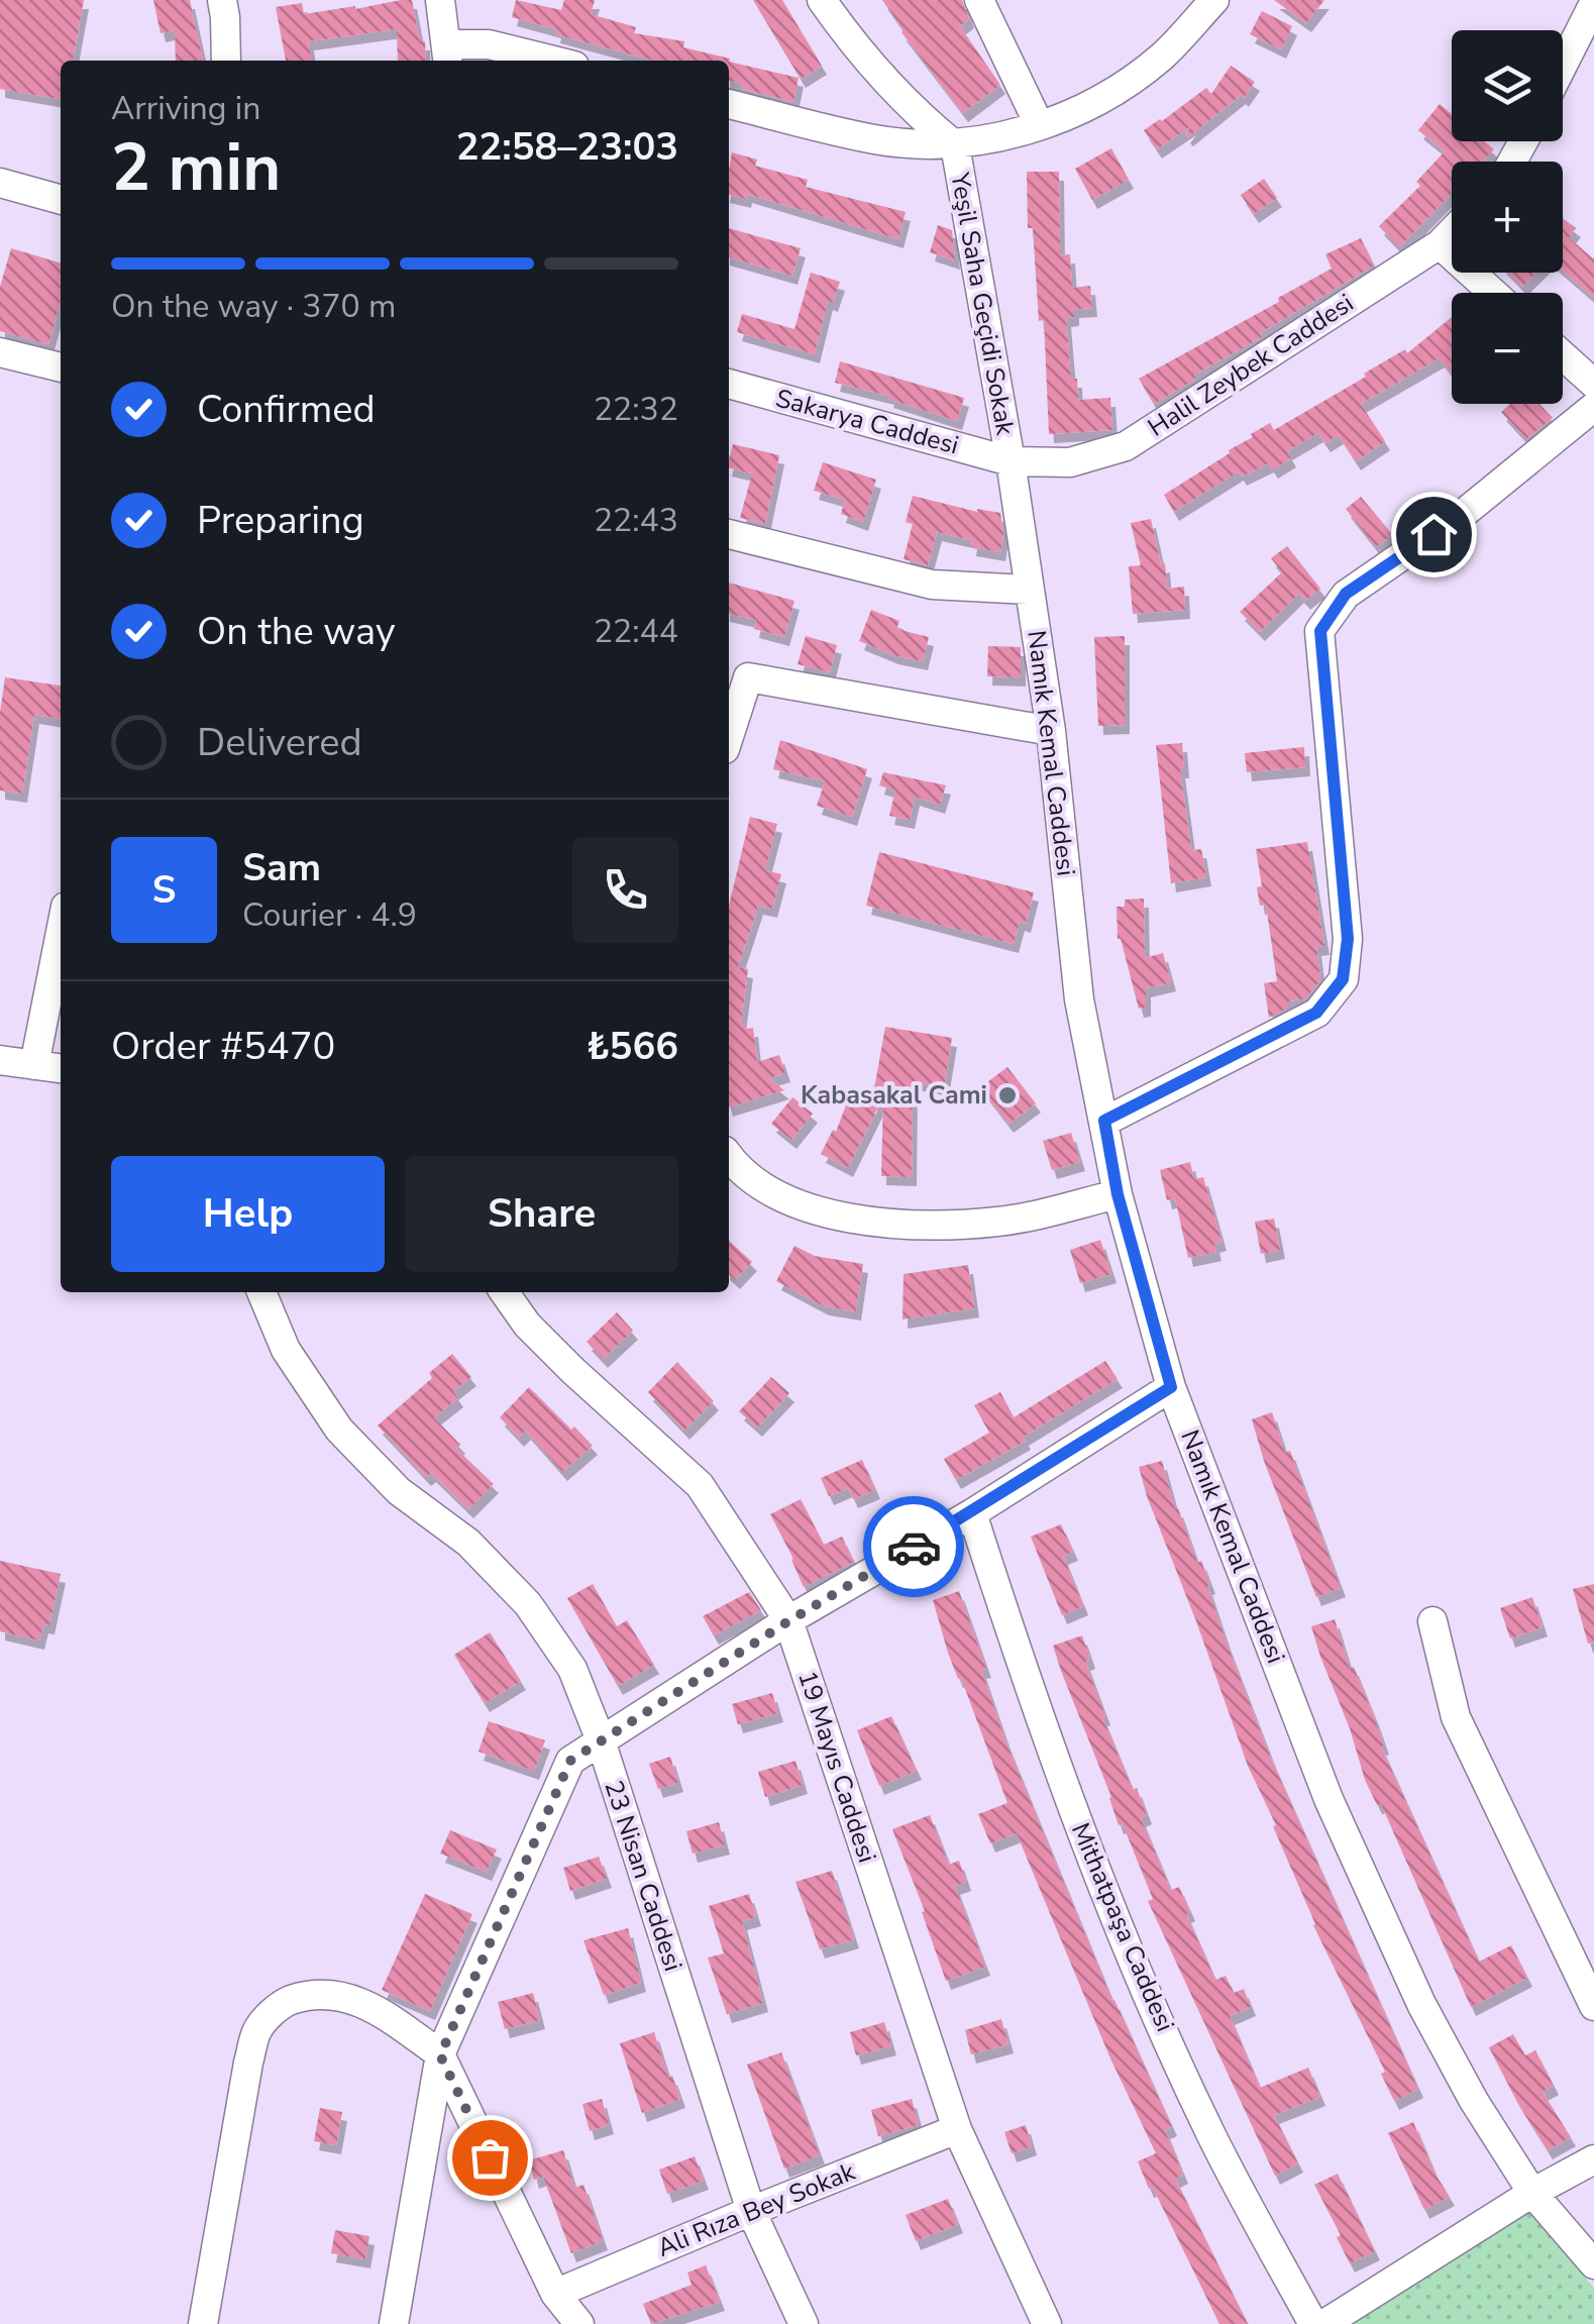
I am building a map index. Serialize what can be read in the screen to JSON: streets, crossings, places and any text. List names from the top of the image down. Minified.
{"streets":{"street":["Yeşil Saha Geçidi Sokak","Halil Zeybek Caddesi","Sakarya Caddesi","Namık Kemal Caddesi","19 Mayıs Caddesi","23 Nisan Caddesi","Mithatpaşa Caddesi","Ali Rıza Bey Sokak"]},"crossings":[["Yeşil Saha Geçidi Sokak","Halil Zeybek Caddesi"],["Yeşil Saha Geçidi Sokak","Sakarya Caddesi"],["Yeşil Saha Geçidi Sokak","Namık Kemal Caddesi"],["Halil Zeybek Caddesi","Sakarya Caddesi"],["Halil Zeybek Caddesi","Namık Kemal Caddesi"],["Sakarya Caddesi","Namık Kemal Caddesi"],["19 Mayıs Caddesi","Ali Rıza Bey Sokak"],["23 Nisan Caddesi","Ali Rıza Bey Sokak"]],"places":["Kabasakal Cami"],"page":{"map_buttons":["+","−"],"heading":["2 min","Arriving in","22:58–23:03"],"panel":["Sam","Courier · 4.9","Order #5470","₺566"],"bar":"On the way · 370 m","list":[["Confirmed","22:32"],["Preparing","22:43"],["On the way","22:44"],"Delivered"],"round":"S","buttons":["Help","Share"]}}
